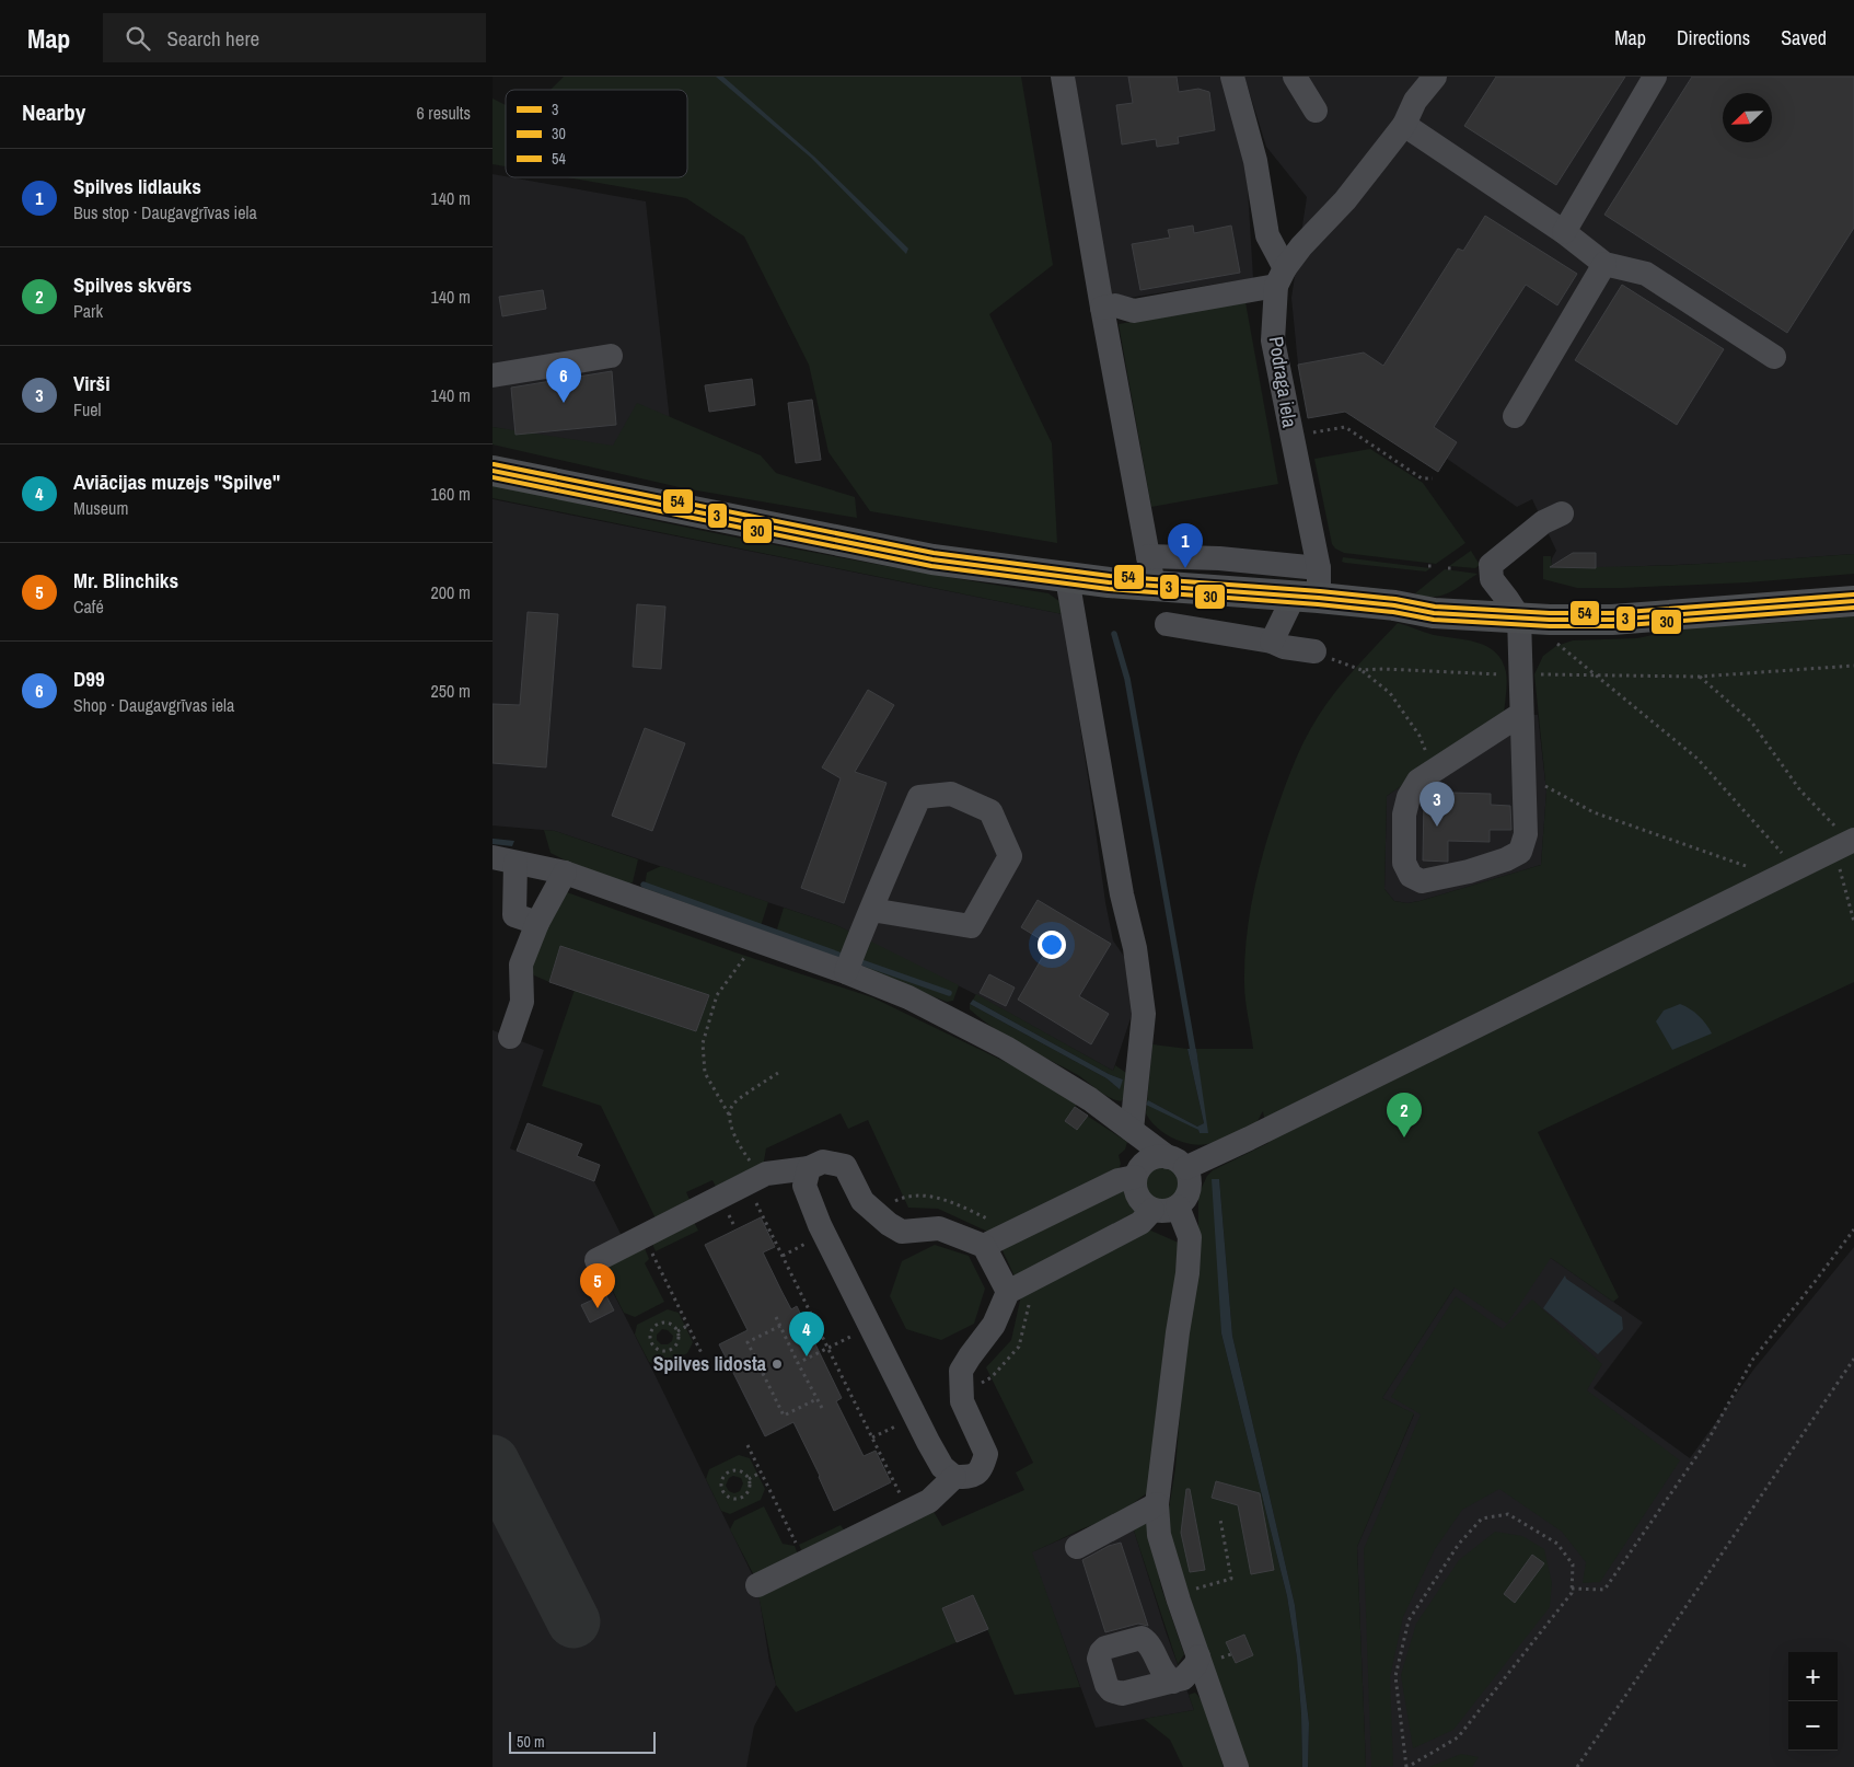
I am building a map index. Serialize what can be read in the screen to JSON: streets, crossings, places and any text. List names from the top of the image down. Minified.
{"streets":{"street":["Podraga iela"]},"places":["Spilves lidosta"],"lines":["transit line 54","transit line 3","transit line 30"],"legend":["3","30","54"],"scale_bar":"50 m","north":"bottom left","page":{"header":"Map","search":"Search here","nav":["Map","Directions","Saved"],"heading":["Nearby","6 results"],"list":[{"mark":"1","name":"Spilves lidlauks","note":"Bus stop · Daugavgrīvas iela","value":"140 m"},{"mark":"2","name":"Spilves skvērs","note":"Park","value":"140 m"},{"mark":"3","name":"Virši","note":"Fuel","value":"140 m"},{"mark":"4","name":"Aviācijas muzejs \"Spilve\"","note":"Museum","value":"160 m"},{"mark":"5","name":"Mr. Blinchiks","note":"Café","value":"200 m"},{"mark":"6","name":"D99","note":"Shop · Daugavgrīvas iela","value":"250 m"}],"pins":["6","1","3","2","5","4"],"map_buttons":["+","−"],"scale":"50 m"}}
